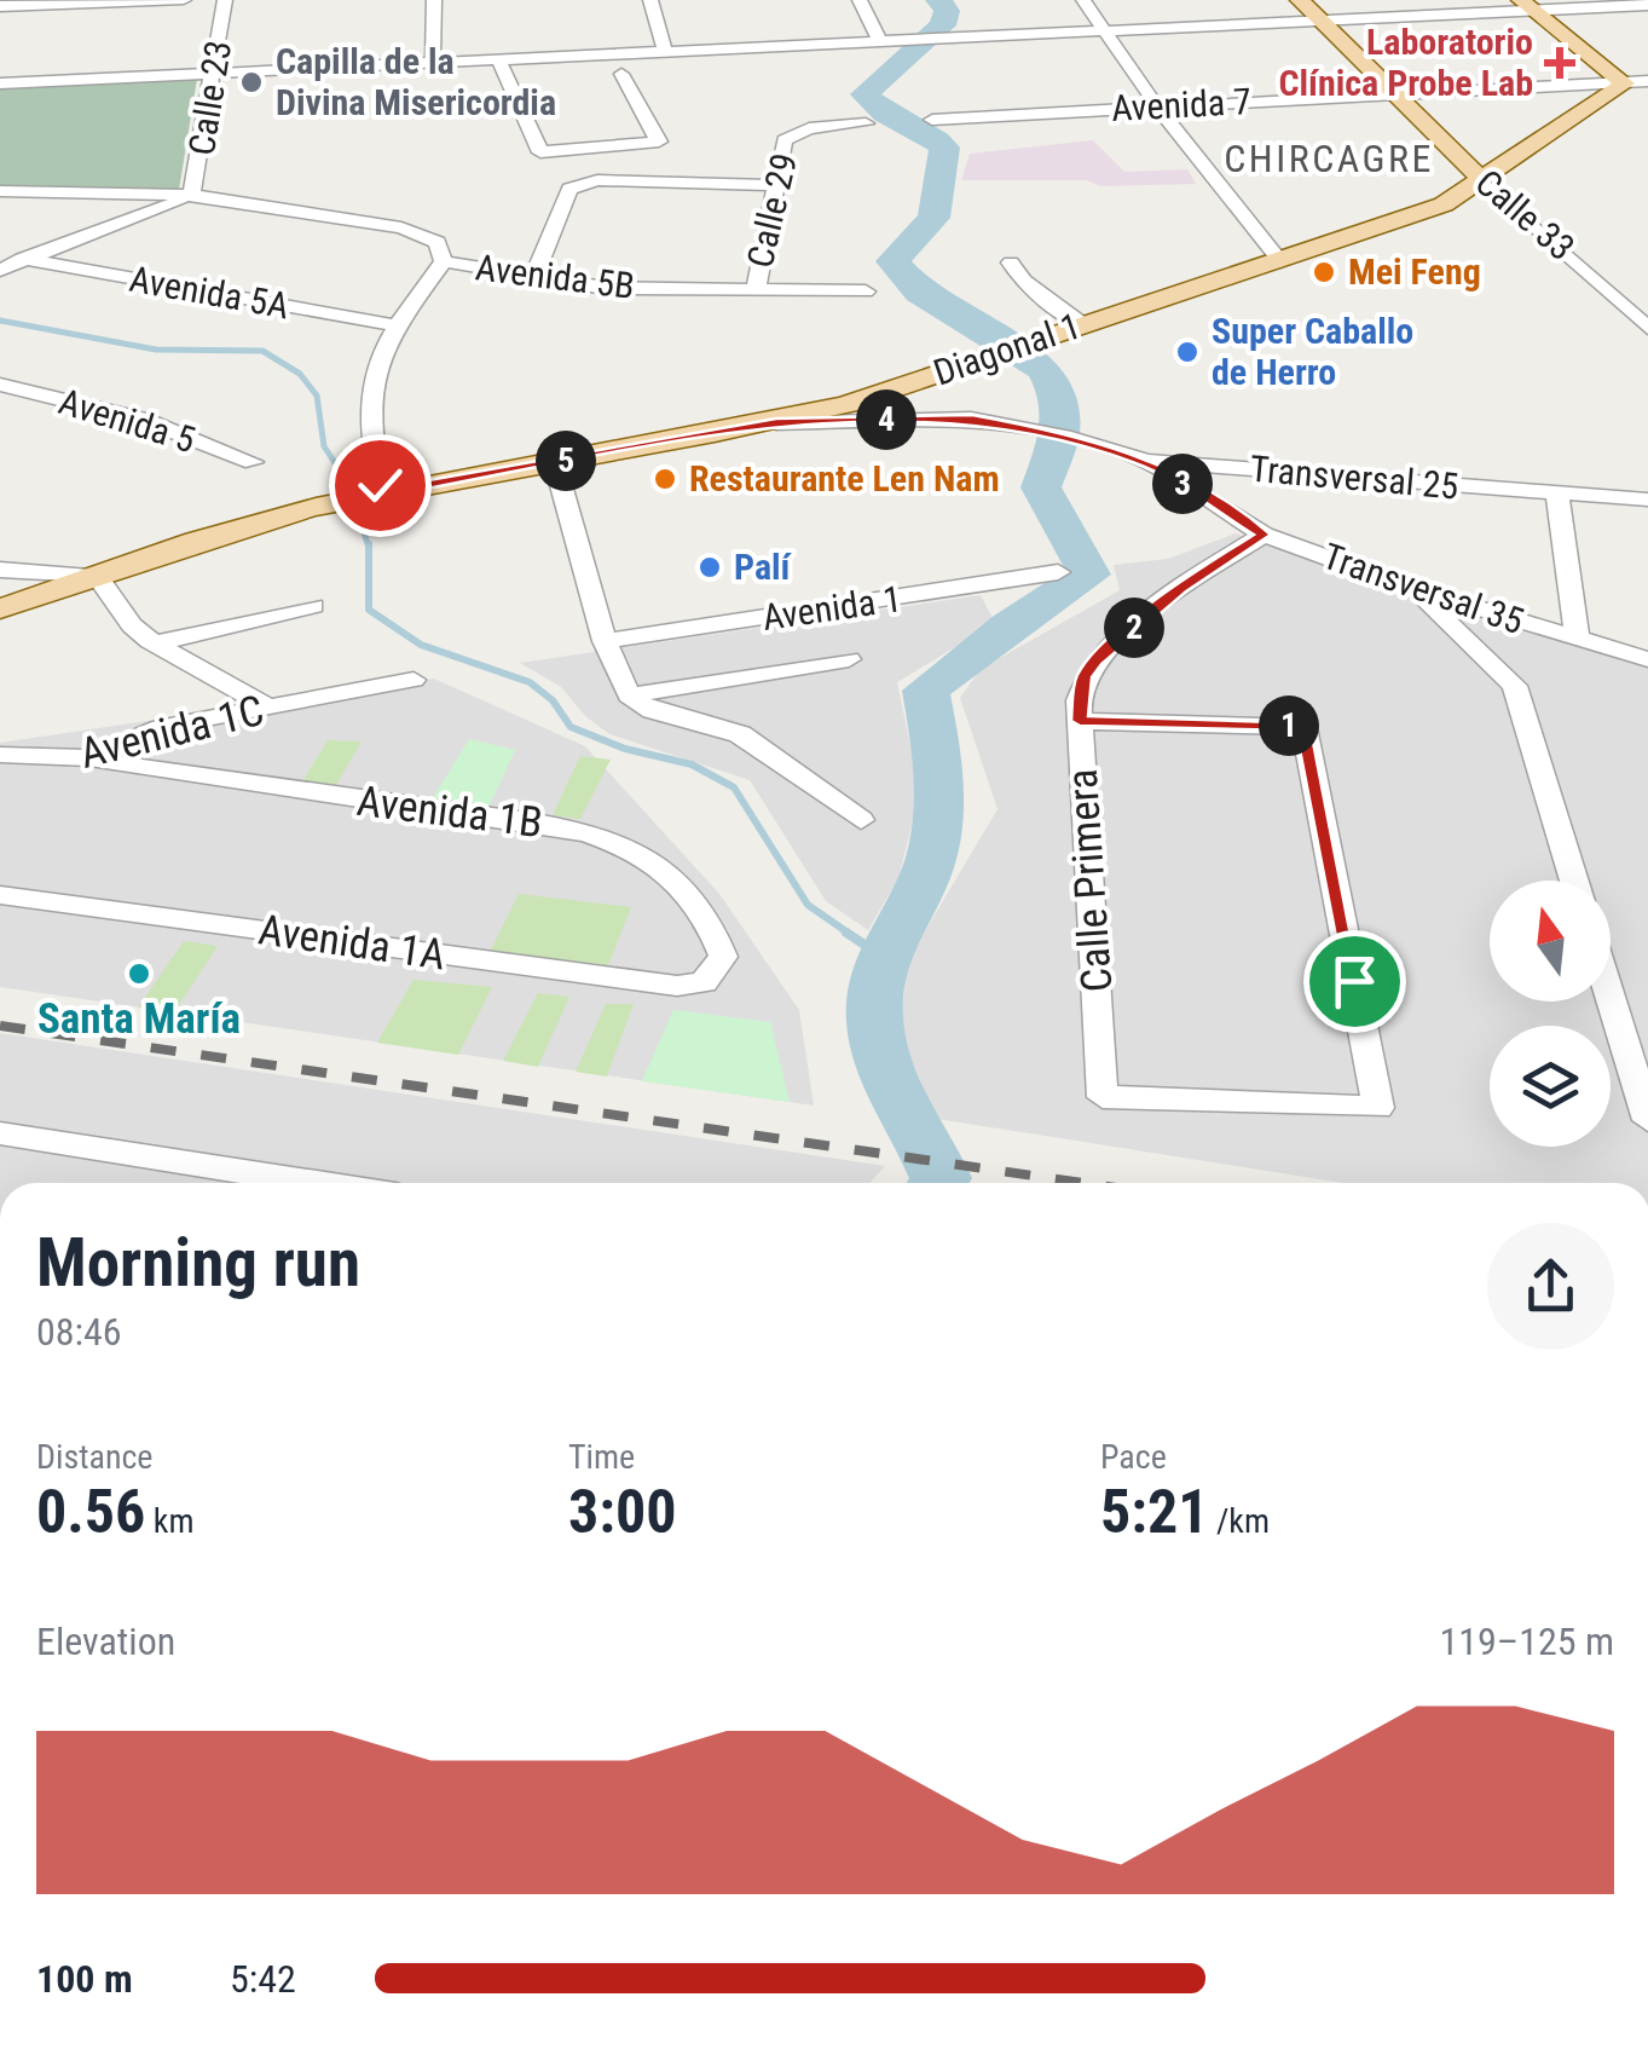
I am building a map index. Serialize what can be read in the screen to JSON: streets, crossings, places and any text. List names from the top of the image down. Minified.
{"streets":{"main road":["Calle 33","Diagonal 1"],"street":["Calle 23","Avenida 7","Calle 29","Avenida 5B","Avenida 5A","Avenida 5","Transversal 25","Transversal 35","Avenida 1","Avenida 1C","Avenida 1B","Calle Primera","Avenida 1A"]},"crossings":[["Calle 23","Avenida 5B"],["Avenida 7","Calle 33"],["Avenida 7","Diagonal 1"],["Calle 29","Avenida 5B"],["Calle 33","Diagonal 1"],["Diagonal 1","Transversal 25"],["Transversal 25","Transversal 35"],["Transversal 35","Calle Primera"],["Avenida 1C","Avenida 1B"],["Avenida 1B","Avenida 1A"]],"districts":["CHIRCAGRE"],"places":{"health":["Laboratorio Clínica Probe Lab"],"other":["Capilla de la Divina Misericordia","Mei Feng","Super Caballo de Herro","Restaurante Len Nam","Palí","Santa María"]},"north":"top","page":{"pins":["4","5","3","2","1"],"heading":["Morning run","08:46"],"stats":[["Distance","0.56 km"],["Time","3:00"],["Pace","5:21 /km"]],"chart":["Elevation","119–125 m"],"list":[{"name":"100 m","note":"5:42"}]}}
